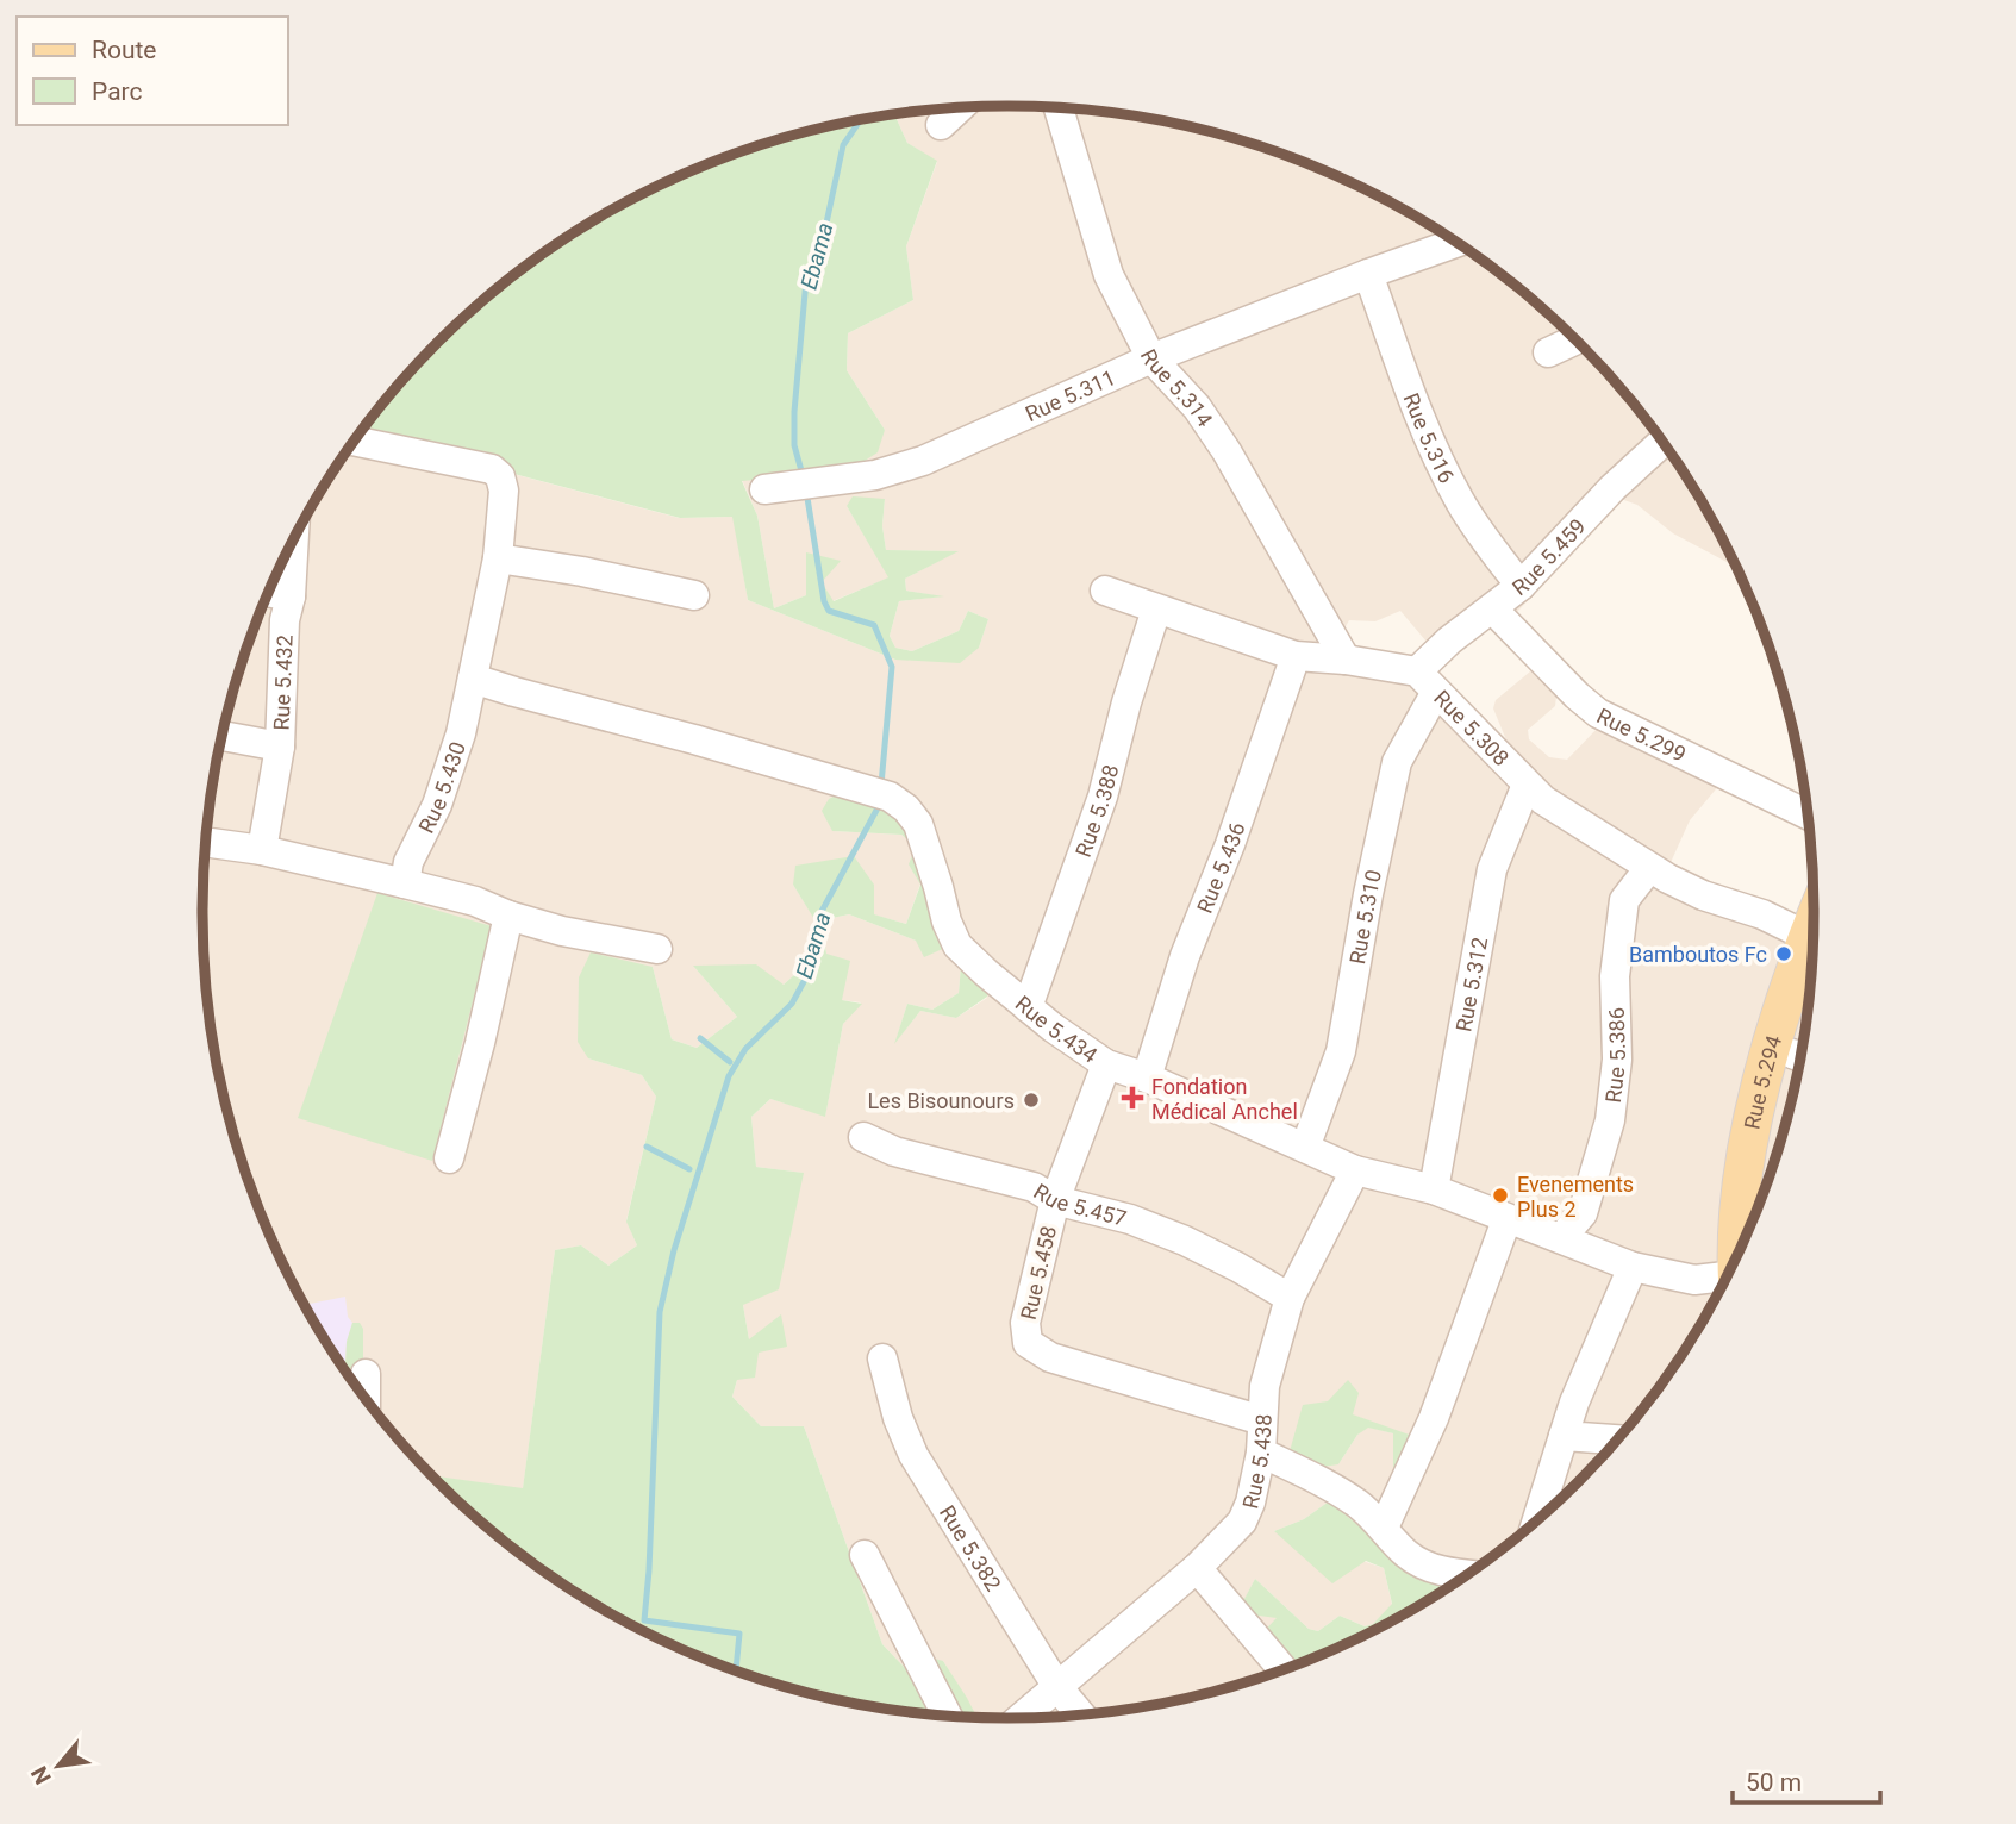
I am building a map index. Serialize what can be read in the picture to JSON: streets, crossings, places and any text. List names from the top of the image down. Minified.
{"streets":{"main road":["Rue 5.294"],"street":["Rue 5.314","Rue 5.311","Rue 5.316","Rue 5.459","Rue 5.432","Rue 5.308","Rue 5.299","Rue 5.430","Rue 5.388","Rue 5.436","Rue 5.310","Rue 5.312","Rue 5.434","Rue 5.386","Rue 5.457","Rue 5.458","Rue 5.438","Rue 5.382"]},"crossings":[["Rue 5.314","Rue 5.311"],["Rue 5.314","Rue 5.308"],["Rue 5.311","Rue 5.316"],["Rue 5.316","Rue 5.459"],["Rue 5.459","Rue 5.308"],["Rue 5.459","Rue 5.299"],["Rue 5.459","Rue 5.310"],["Rue 5.308","Rue 5.388"],["Rue 5.308","Rue 5.436"],["Rue 5.308","Rue 5.310"],["Rue 5.308","Rue 5.312"],["Rue 5.308","Rue 5.386"],["Rue 5.430","Rue 5.434"],["Rue 5.388","Rue 5.434"],["Rue 5.436","Rue 5.434"],["Rue 5.310","Rue 5.434"],["Rue 5.312","Rue 5.434"],["Rue 5.434","Rue 5.386"],["Rue 5.434","Rue 5.458"],["Rue 5.434","Rue 5.438"],["Rue 5.457","Rue 5.458"],["Rue 5.457","Rue 5.438"],["Rue 5.458","Rue 5.438"],["Rue 5.438","Rue 5.382"]],"water":["Ebama"],"places":{"other":["Bamboutos Fc","Les Bisounours","Evenements Plus 2"],"health":["Fondation Médical Anchel"]},"legend":["Route","Parc"],"scale_bar":"50 m","north":"bottom left"}
